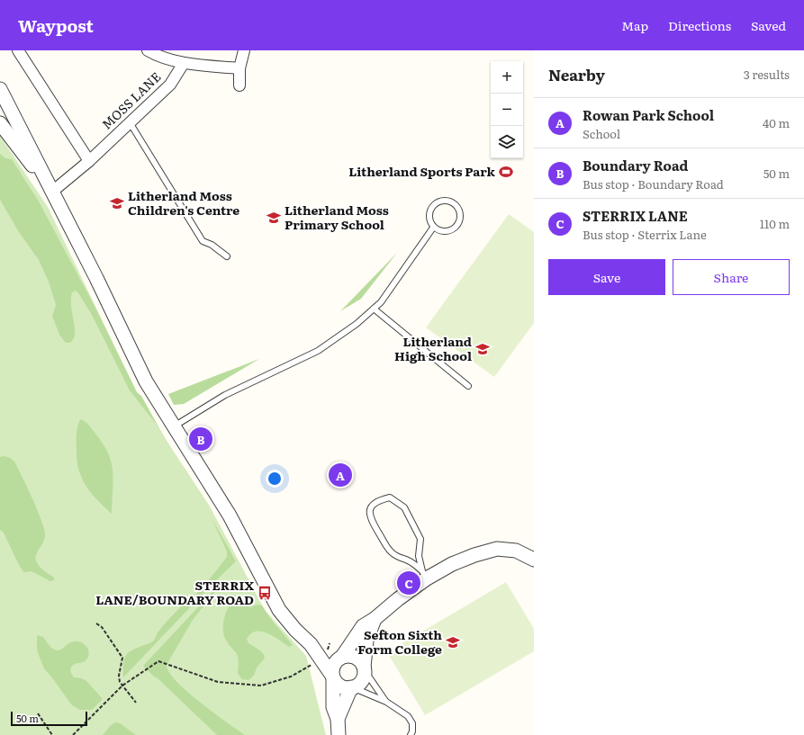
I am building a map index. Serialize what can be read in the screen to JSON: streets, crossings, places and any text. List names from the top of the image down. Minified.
{"streets":{"street":["MOSS LANE"]},"places":{"sports":["Litherland Sports Park"],"school or university":["Litherland Moss Children's Centre","Litherland Moss Primary School","Litherland High School","Sefton Sixth Form College"],"bus stop":["STERRIX LANE/BOUNDARY ROAD"]},"scale_bar":"50 m","page":{"header":"Waypost","nav":["Map","Directions","Saved"],"heading":["Nearby","3 results"],"map_buttons":["+","−"],"list":[{"mark":"A","name":"Rowan Park School","note":"School","value":"40 m"},{"mark":"B","name":"Boundary Road","note":"Bus stop · Boundary Road","value":"50 m"},{"mark":"C","name":"STERRIX LANE","note":"Bus stop · Sterrix Lane","value":"110 m"}],"buttons":["Save","Share"],"pins":["B","A","C"],"scale":"50 m"}}
